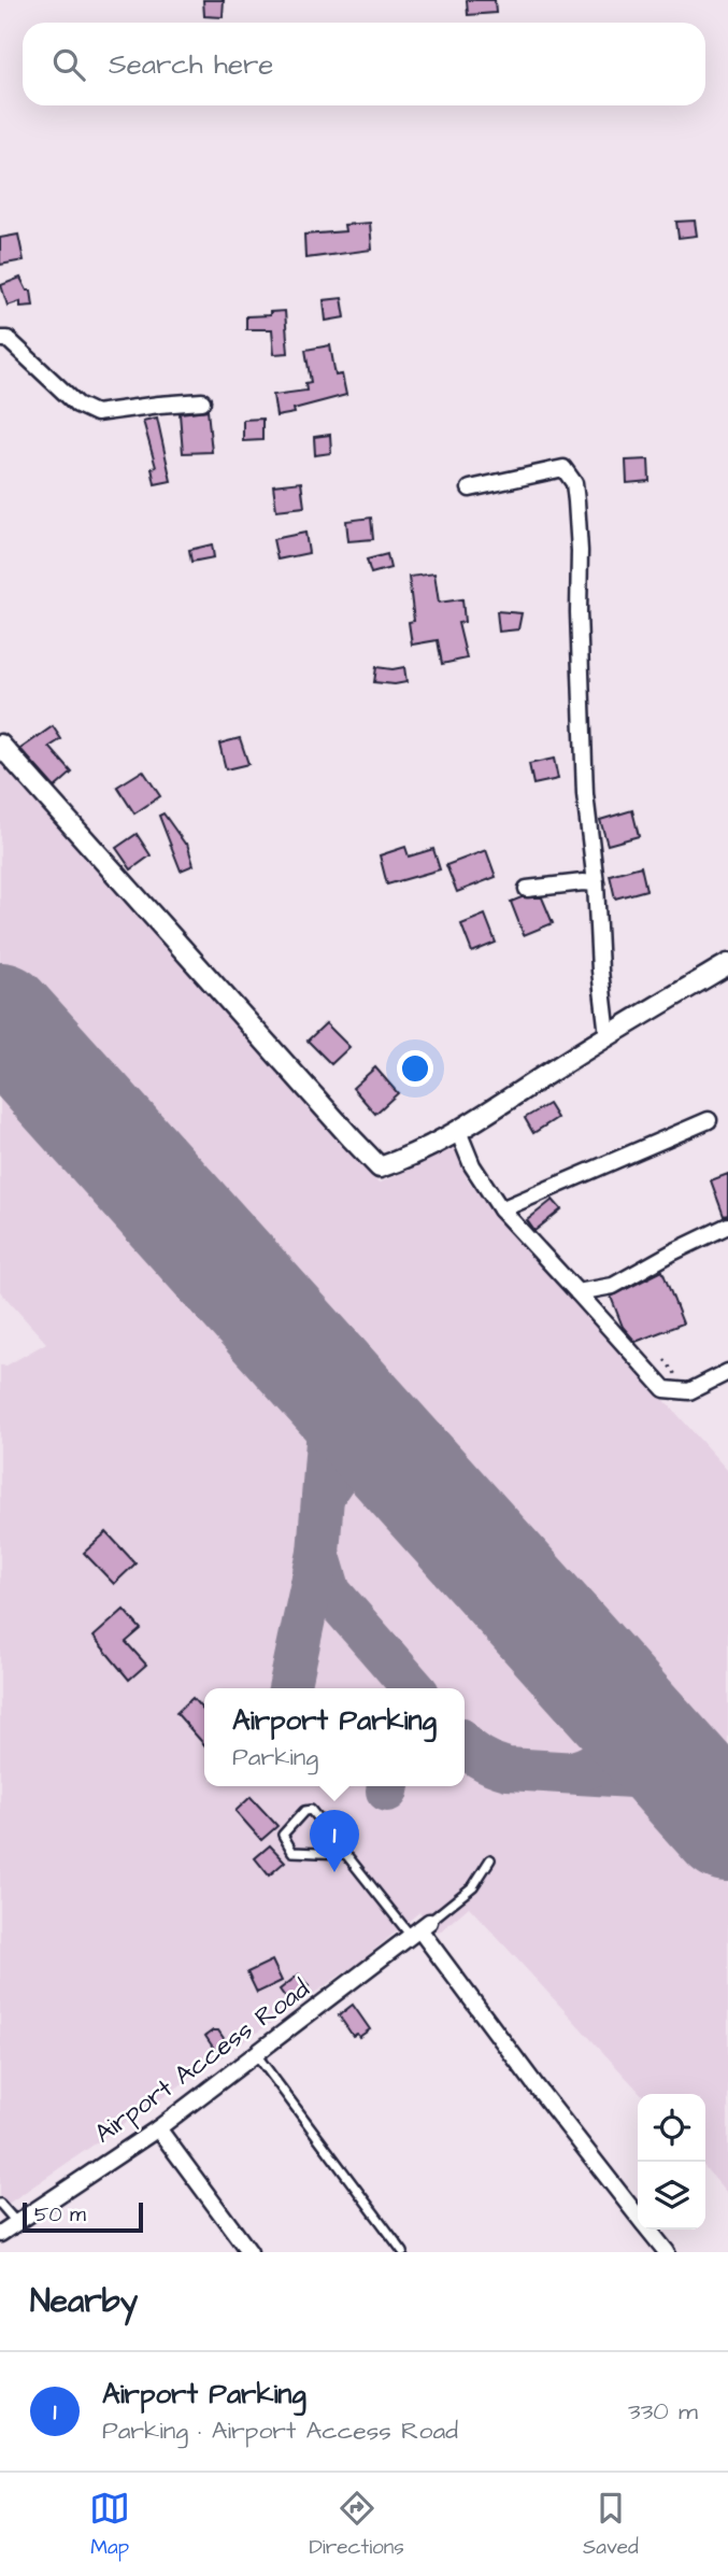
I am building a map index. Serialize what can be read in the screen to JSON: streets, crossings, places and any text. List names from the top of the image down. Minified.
{"streets":{"street":["Airport Access Road"]},"scale_bar":"50 m","page":{"search":"Search here","popup":["Airport Parking","Parking"],"pins":"1","scale":"50 m","heading":"Nearby","list":[{"mark":"1","name":"Airport Parking","note":"Parking · Airport Access Road","value":"330 m"}],"nav":["Map","Directions","Saved"]}}
